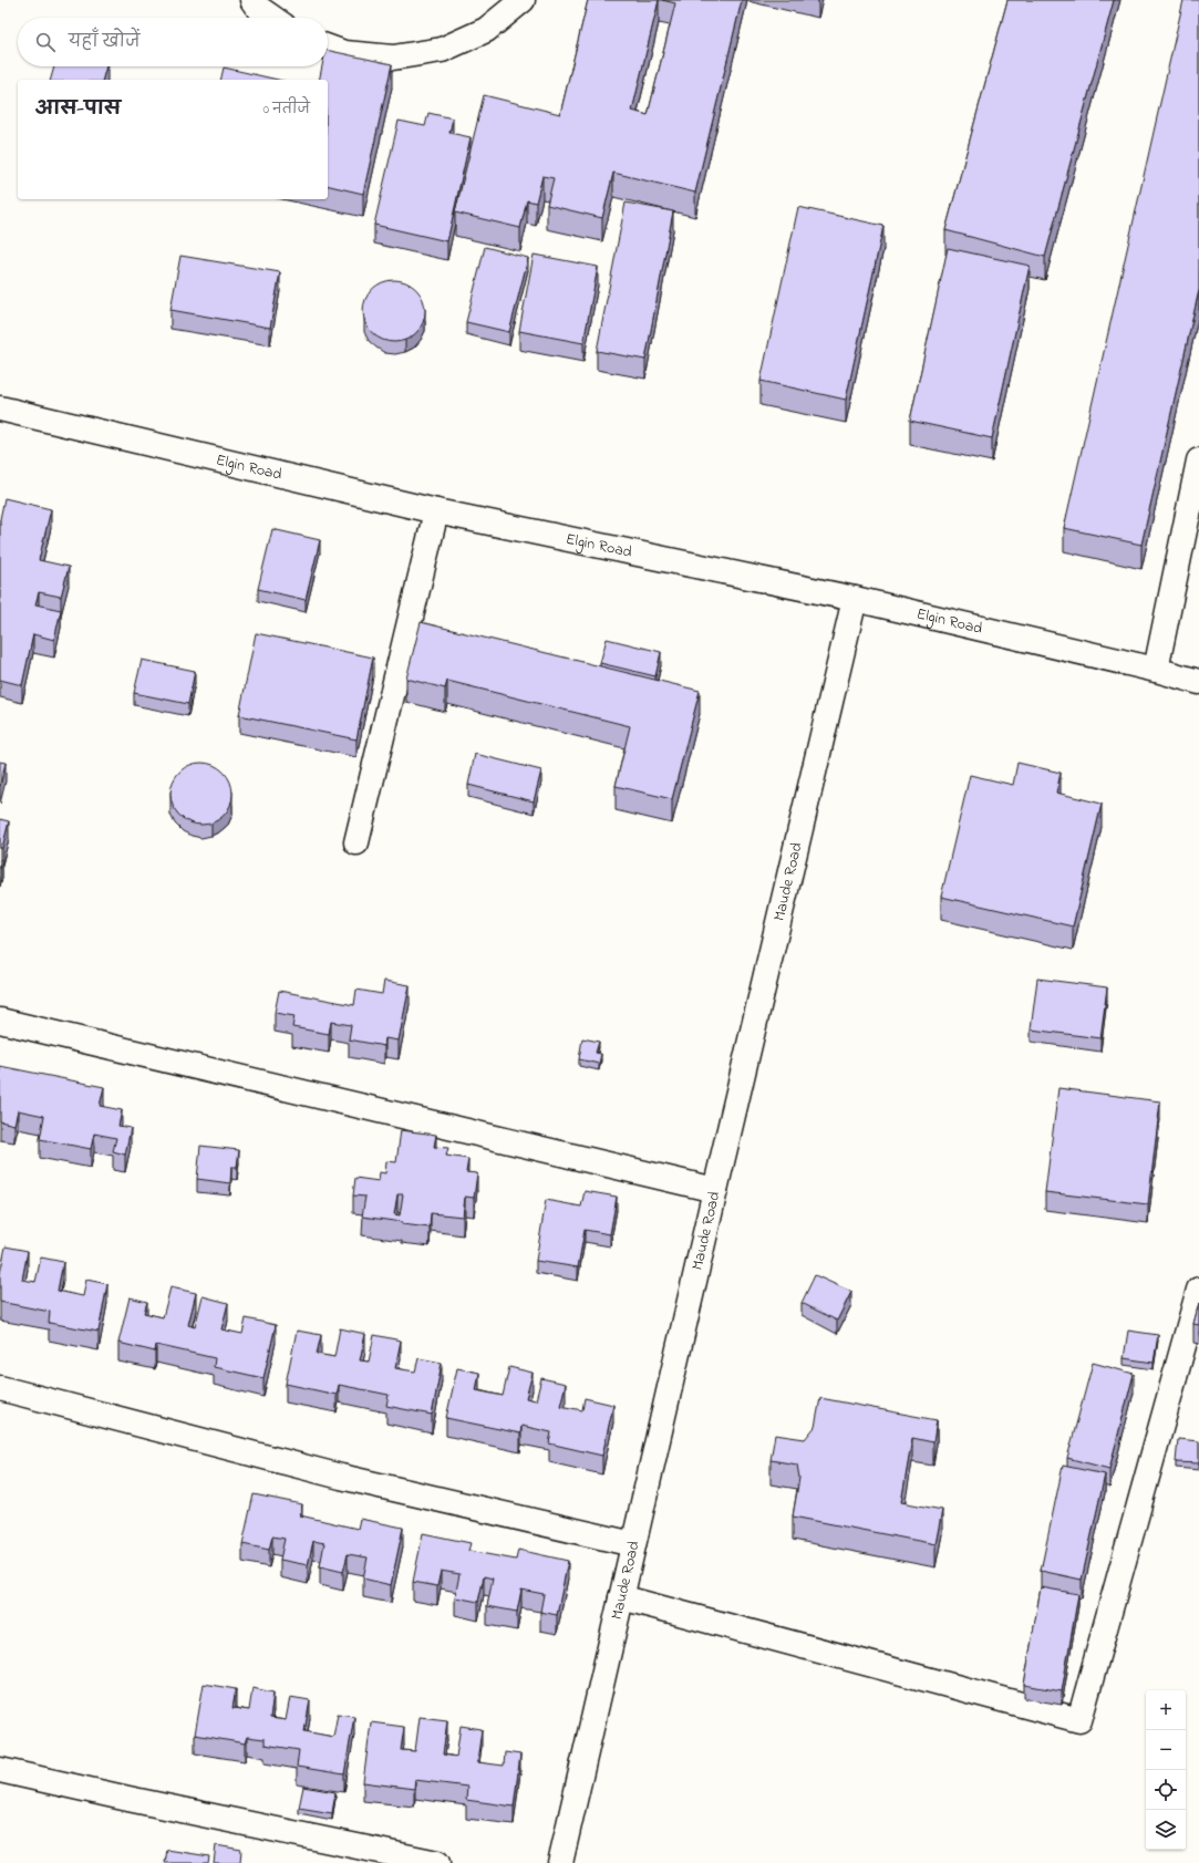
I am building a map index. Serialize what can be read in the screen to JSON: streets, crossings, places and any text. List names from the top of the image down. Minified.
{"streets":{"street":["Elgin Road","Maude Road"]},"crossings":[["Elgin Road","Maude Road"]],"page":{"search":"यहाँ खोजें","heading":["आस-पास","0 नतीजे"],"map_buttons":["+","−"]}}
